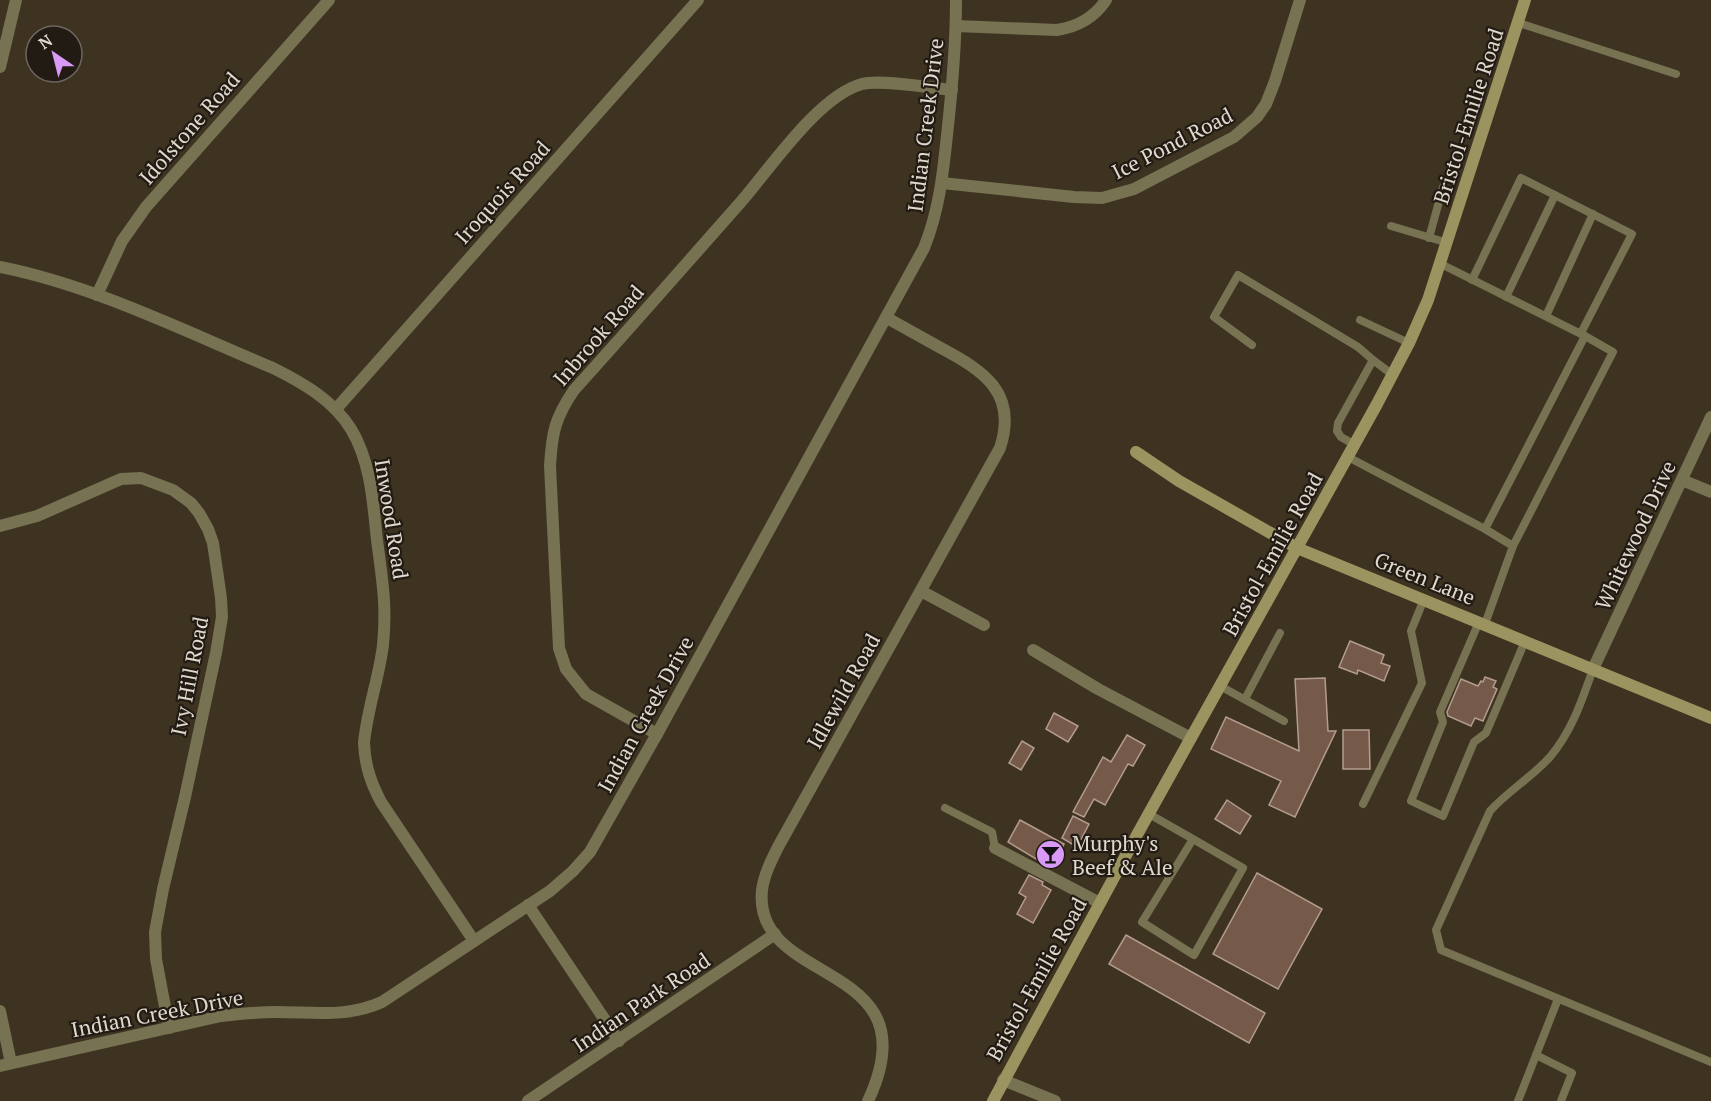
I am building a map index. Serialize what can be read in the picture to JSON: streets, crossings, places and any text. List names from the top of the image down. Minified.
{"streets":{"street":["Bristol-Emilie Road","Indian Creek Drive","Idolstone Road","Ice Pond Road","Iroquois Road","Inbrook Road","Inwood Road","Whitewood Drive","Green Lane","Ivy Hill Road","Idlewild Road","Indian Park Road"]},"crossings":[["Bristol-Emilie Road","Green Lane"],["Indian Creek Drive","Ice Pond Road"],["Indian Creek Drive","Inbrook Road"],["Indian Creek Drive","Inwood Road"],["Indian Creek Drive","Ivy Hill Road"],["Indian Creek Drive","Idlewild Road"],["Idolstone Road","Inwood Road"],["Iroquois Road","Inwood Road"],["Whitewood Drive","Green Lane"],["Idlewild Road","Indian Park Road"]],"places":{"bar":["Murphy's Beef & Ale"]},"north":"top left"}
